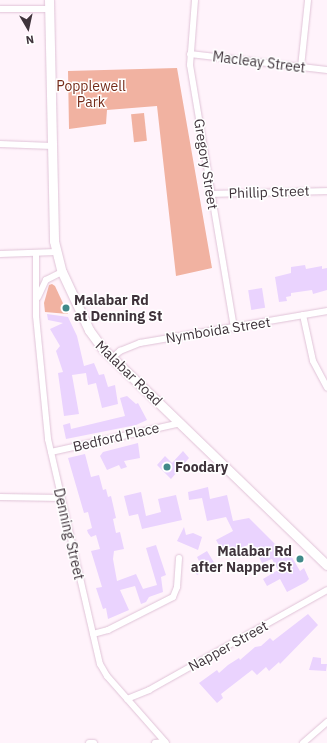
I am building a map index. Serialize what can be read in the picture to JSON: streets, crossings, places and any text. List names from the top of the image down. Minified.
{"streets":{"main road":["Malabar Road"],"street":["Macleay Street","Gregory Street","Phillip Street","Nymboida Street","Bedford Place","Denning Street","Napper Street"]},"crossings":[["Macleay Street","Gregory Street"],["Gregory Street","Phillip Street"],["Gregory Street","Nymboida Street"],["Nymboida Street","Malabar Road"],["Malabar Road","Bedford Place"],["Malabar Road","Denning Street"],["Bedford Place","Denning Street"],["Denning Street","Napper Street"]],"parks":["Popplewell Park"],"places":["Malabar Rd at Denning St","Foodary","Malabar Rd after Napper St"],"north":"bottom"}
